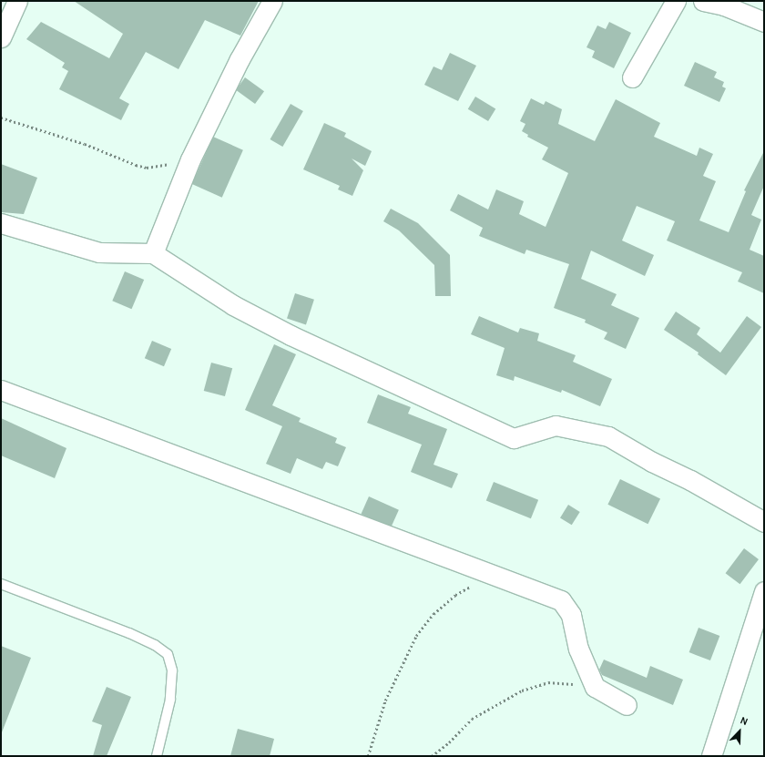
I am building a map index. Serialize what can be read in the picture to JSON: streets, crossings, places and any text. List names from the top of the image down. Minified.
{"north":"top right"}
